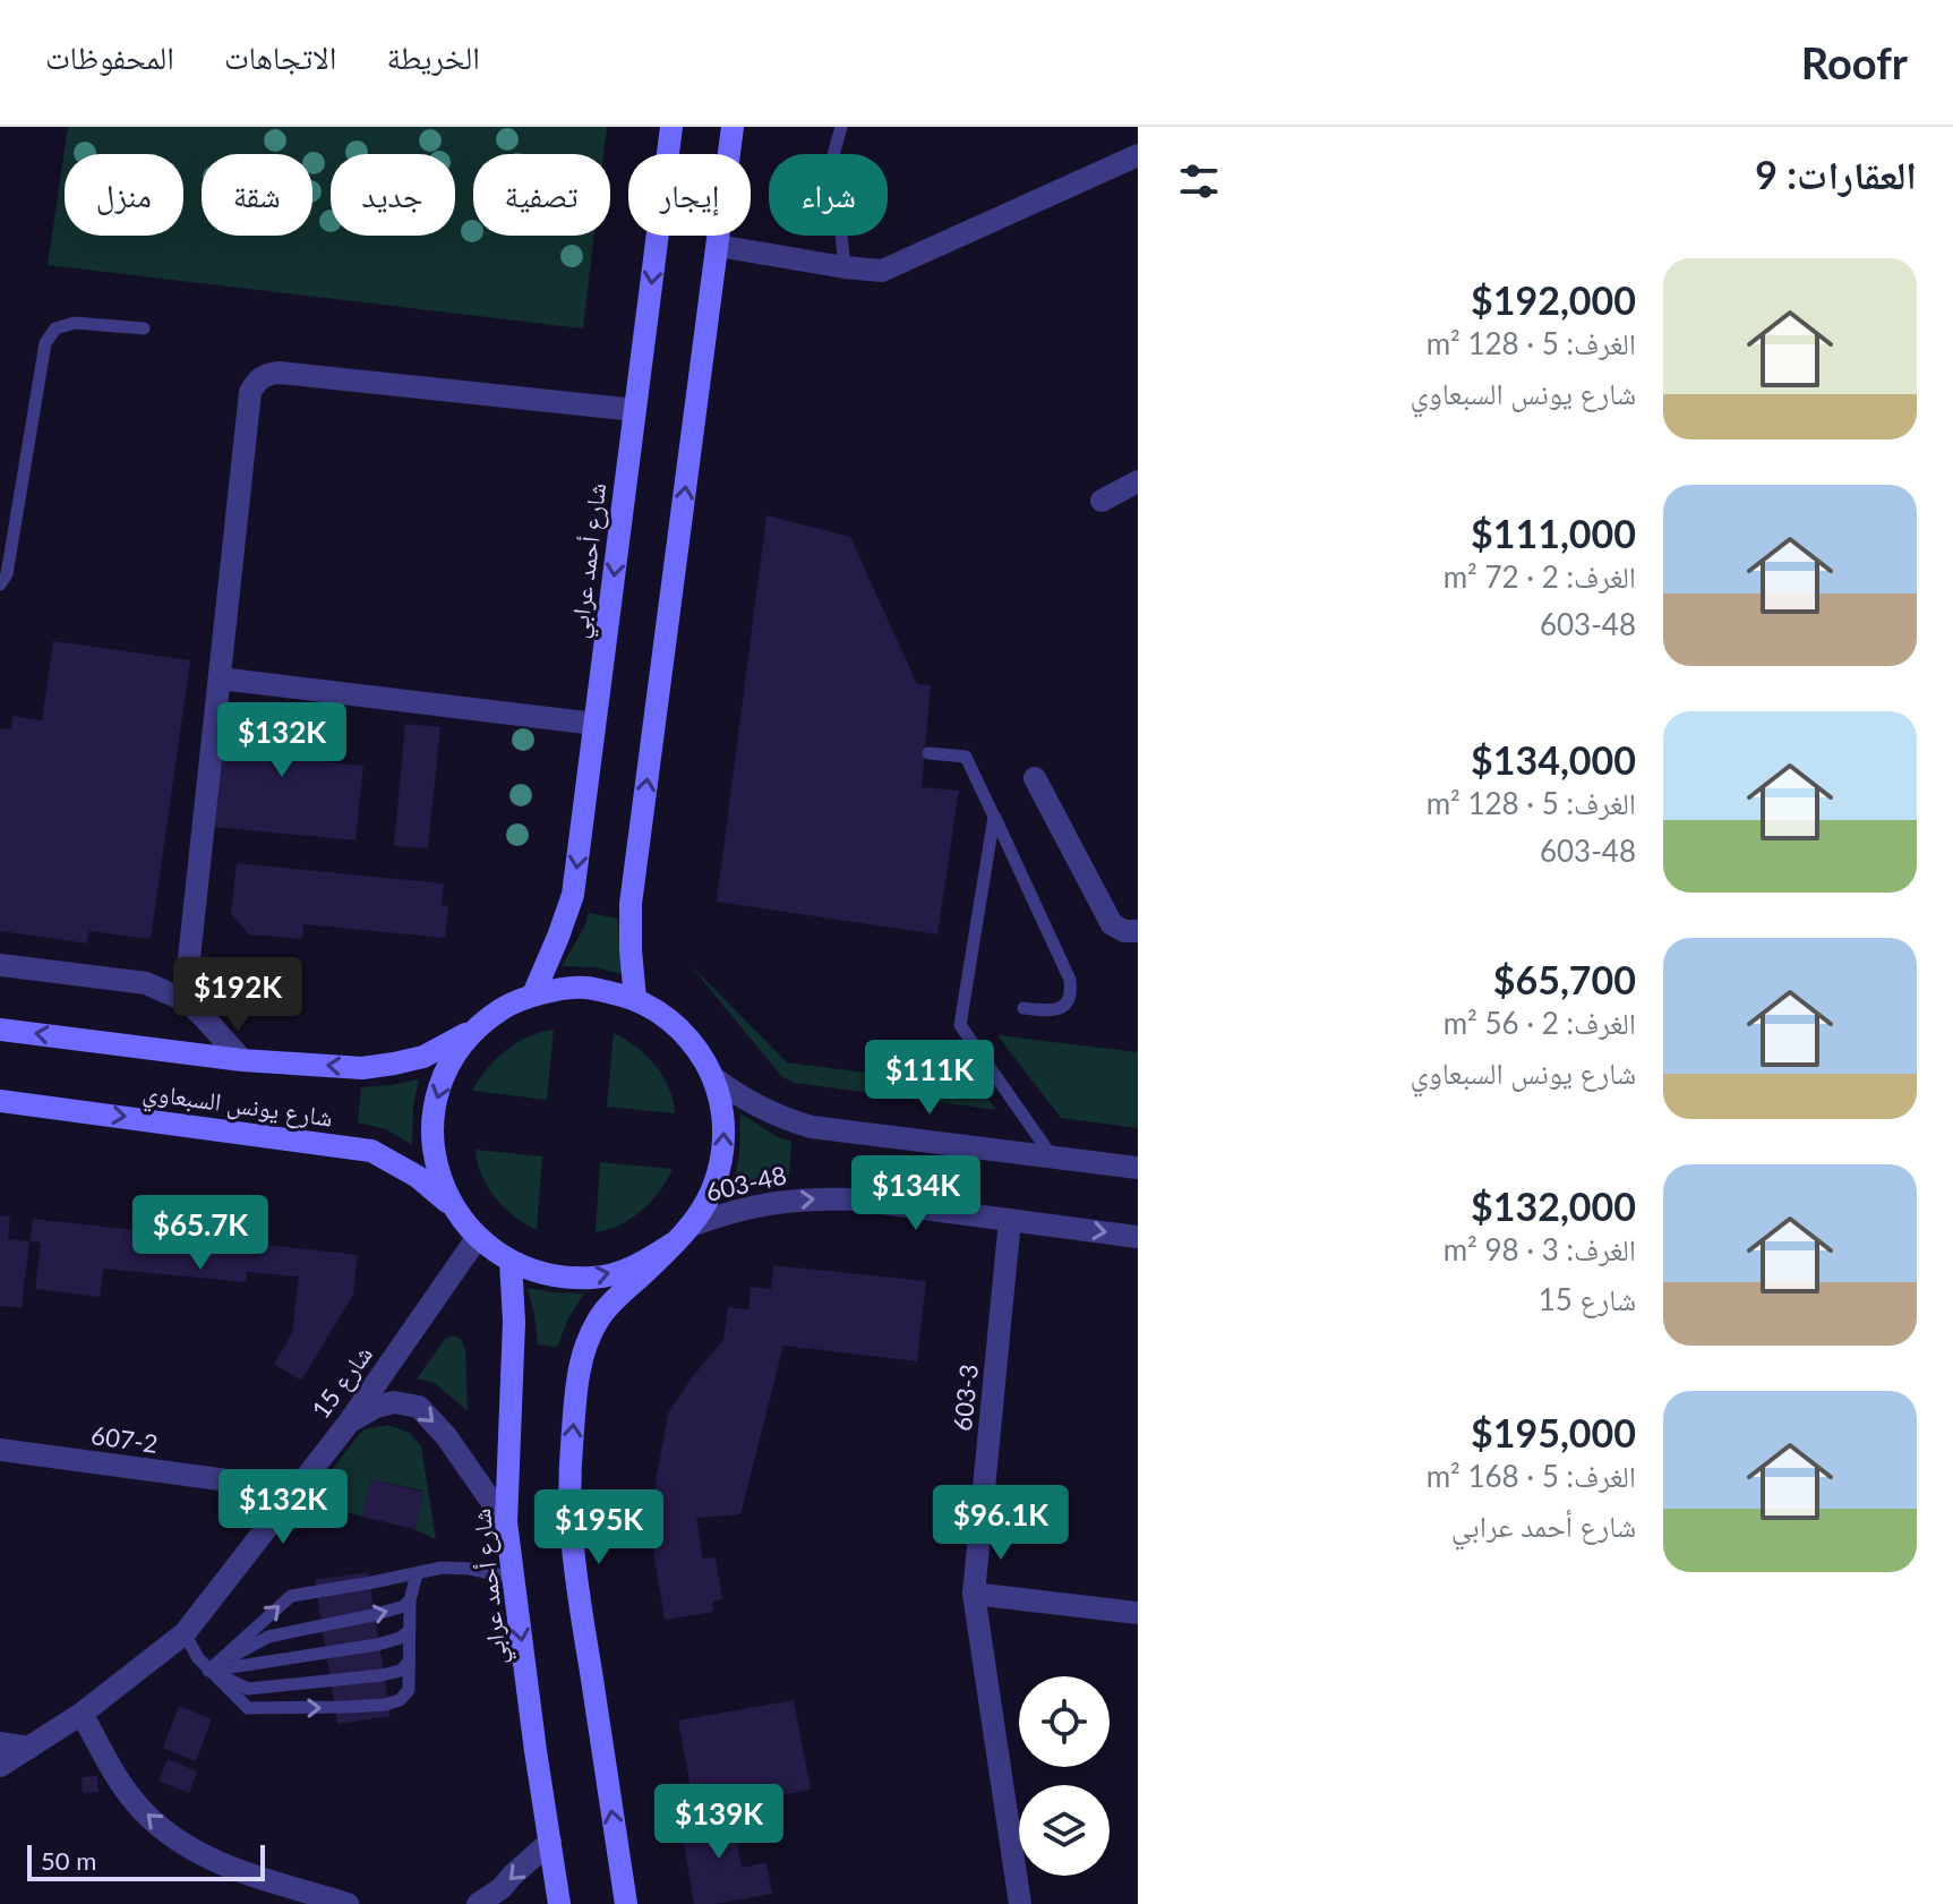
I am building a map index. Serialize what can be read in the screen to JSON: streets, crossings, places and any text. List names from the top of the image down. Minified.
{"streets":{"main road":["شارع أحمد عرابي","شارع يونس السبعاوي"],"street":["603-48","شارع 15","603-3","607-2"]},"crossings":[["شارع أحمد عرابي","شارع يونس السبعاوي"],["شارع أحمد عرابي","603-48"],["شارع أحمد عرابي","شارع 15"],["شارع يونس السبعاوي","603-48"],["شارع يونس السبعاوي","شارع 15"],["603-48","شارع 15"],["603-48","603-3"],["شارع 15","607-2"]],"scale_bar":"50 m","page":{"header":"Roofr","nav":["الخريطة","الاتجاهات","المحفوظات"],"heading":"العقارات: 9","chip":["شراء","إيجار","تصفية","جديد","شقة","منزل"],"list":[{"name":"$192,000","note":"الغرف: 5 · 128 m² · شارع يونس السبعاوي"},{"name":"$111,000","note":"الغرف: 2 · 72 m² · 603-48"},{"name":"$134,000","note":"الغرف: 5 · 128 m² · 603-48"},{"name":"$65,700","note":"الغرف: 2 · 56 m² · شارع يونس السبعاوي"},{"name":"$132,000","note":"الغرف: 3 · 98 m² · شارع 15"},{"name":"$195,000","note":"الغرف: 5 · 168 m² · شارع أحمد عرابي"}],"price":["$132K","$192K","$111K","$134K","$65.7K","$132K","$96.1K","$195K","$139K"],"scale":"50 m"}}
